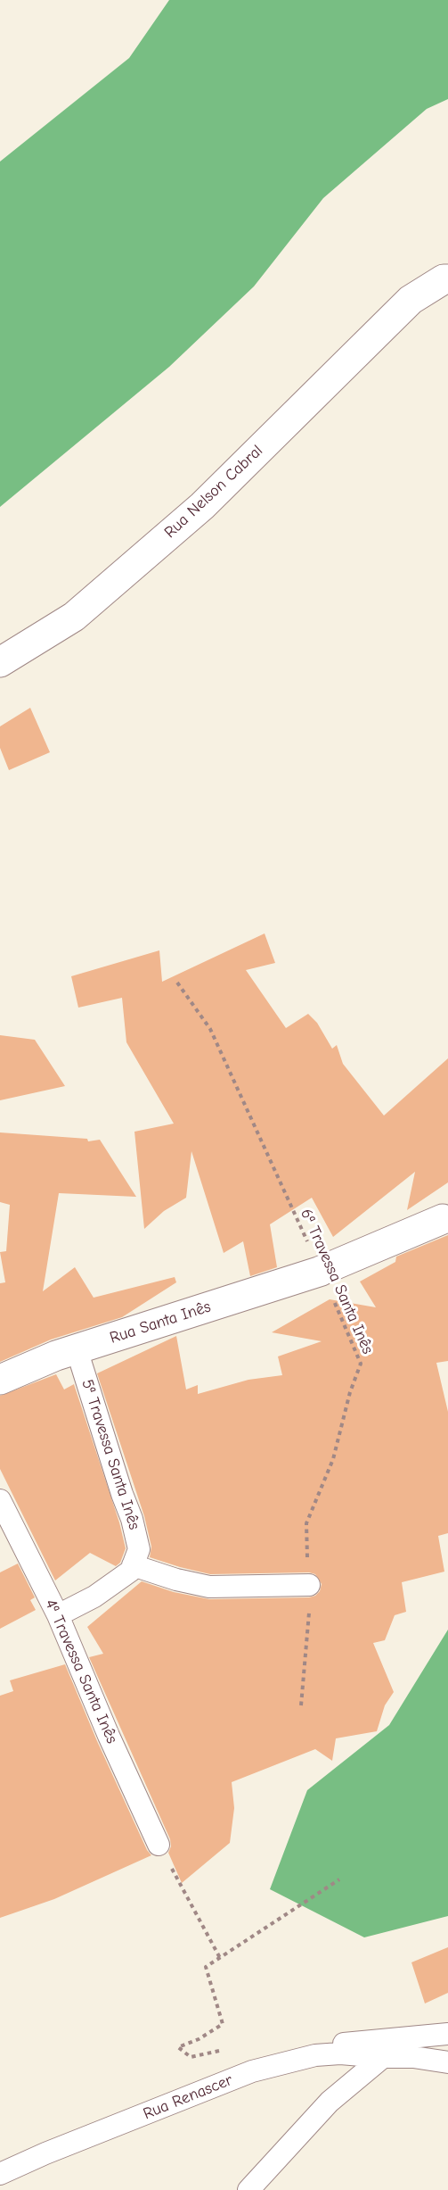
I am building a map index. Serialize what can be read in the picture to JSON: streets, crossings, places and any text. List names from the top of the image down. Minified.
{"streets":{"street":["Rua Nelson Cabral","Rua Santa Inês"],"lane":["5ª Travessa Santa Inês","4ª Travessa Santa Inês","Rua Renascer"],"path":["6ª Travessa Santa Inês"]},"crossings":[["6ª Travessa Santa Inês","Rua Santa Inês"],["Rua Santa Inês","5ª Travessa Santa Inês"]]}
